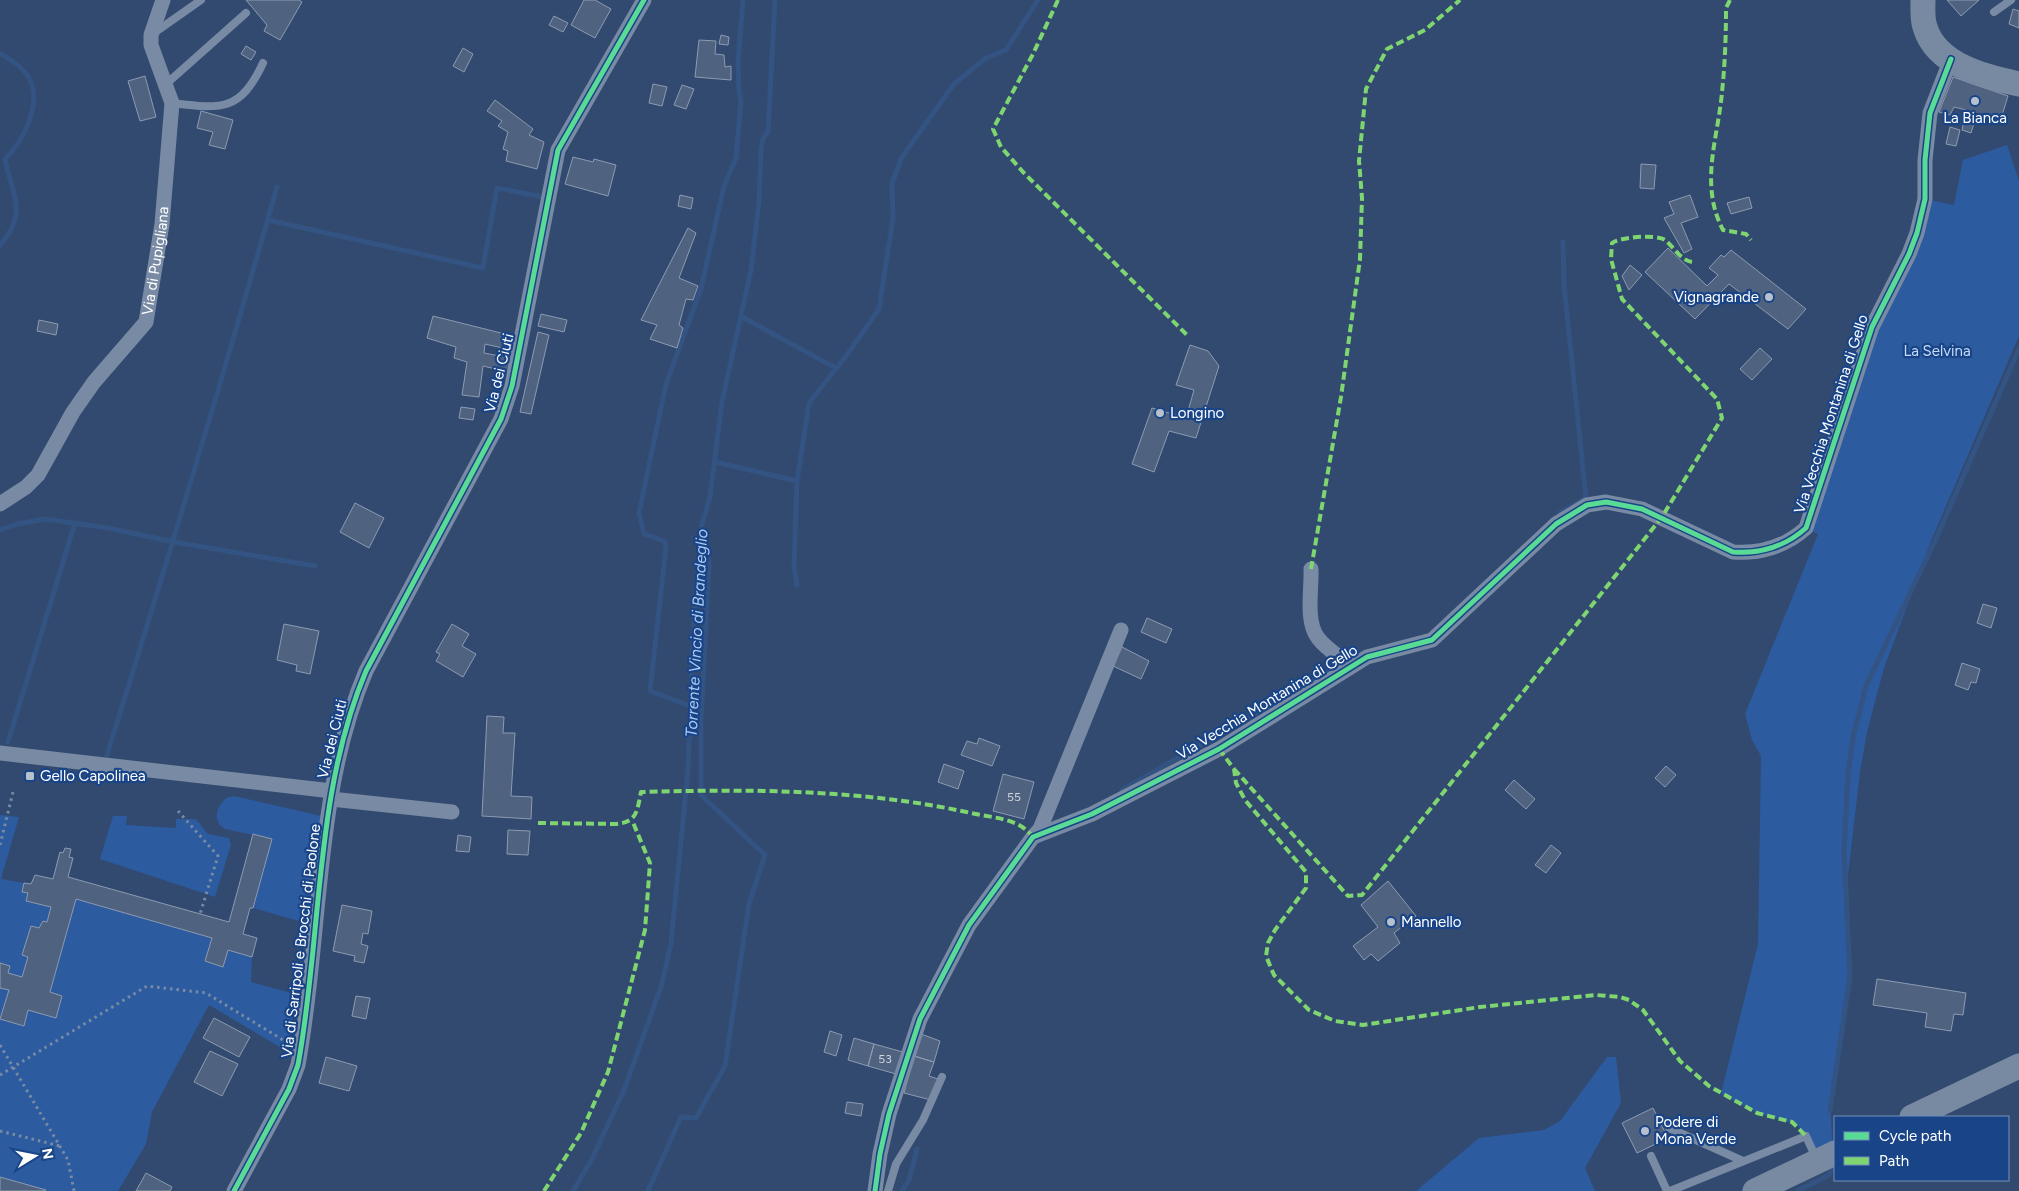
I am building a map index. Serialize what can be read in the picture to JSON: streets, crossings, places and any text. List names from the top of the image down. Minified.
{"streets":{"street":["Via di Pupigliana","Via dei Ciuti","Via Vecchia Montanina di Gello","Via di Sarripoli e Brocchi di Paolone"]},"crossings":[["Via dei Ciuti","Via di Sarripoli e Brocchi di Paolone"]],"water":["Torrente Vincio di Brandeglio"],"parks":["La Selvina"],"places":{"other":["La Bianca","Vignagrande","Longino","Mannello","Podere di Mona Verde"],"transit":["Gello Capolinea"]},"house_numbers":["55","53"],"legend":["Cycle path","Path"],"north":"right"}
